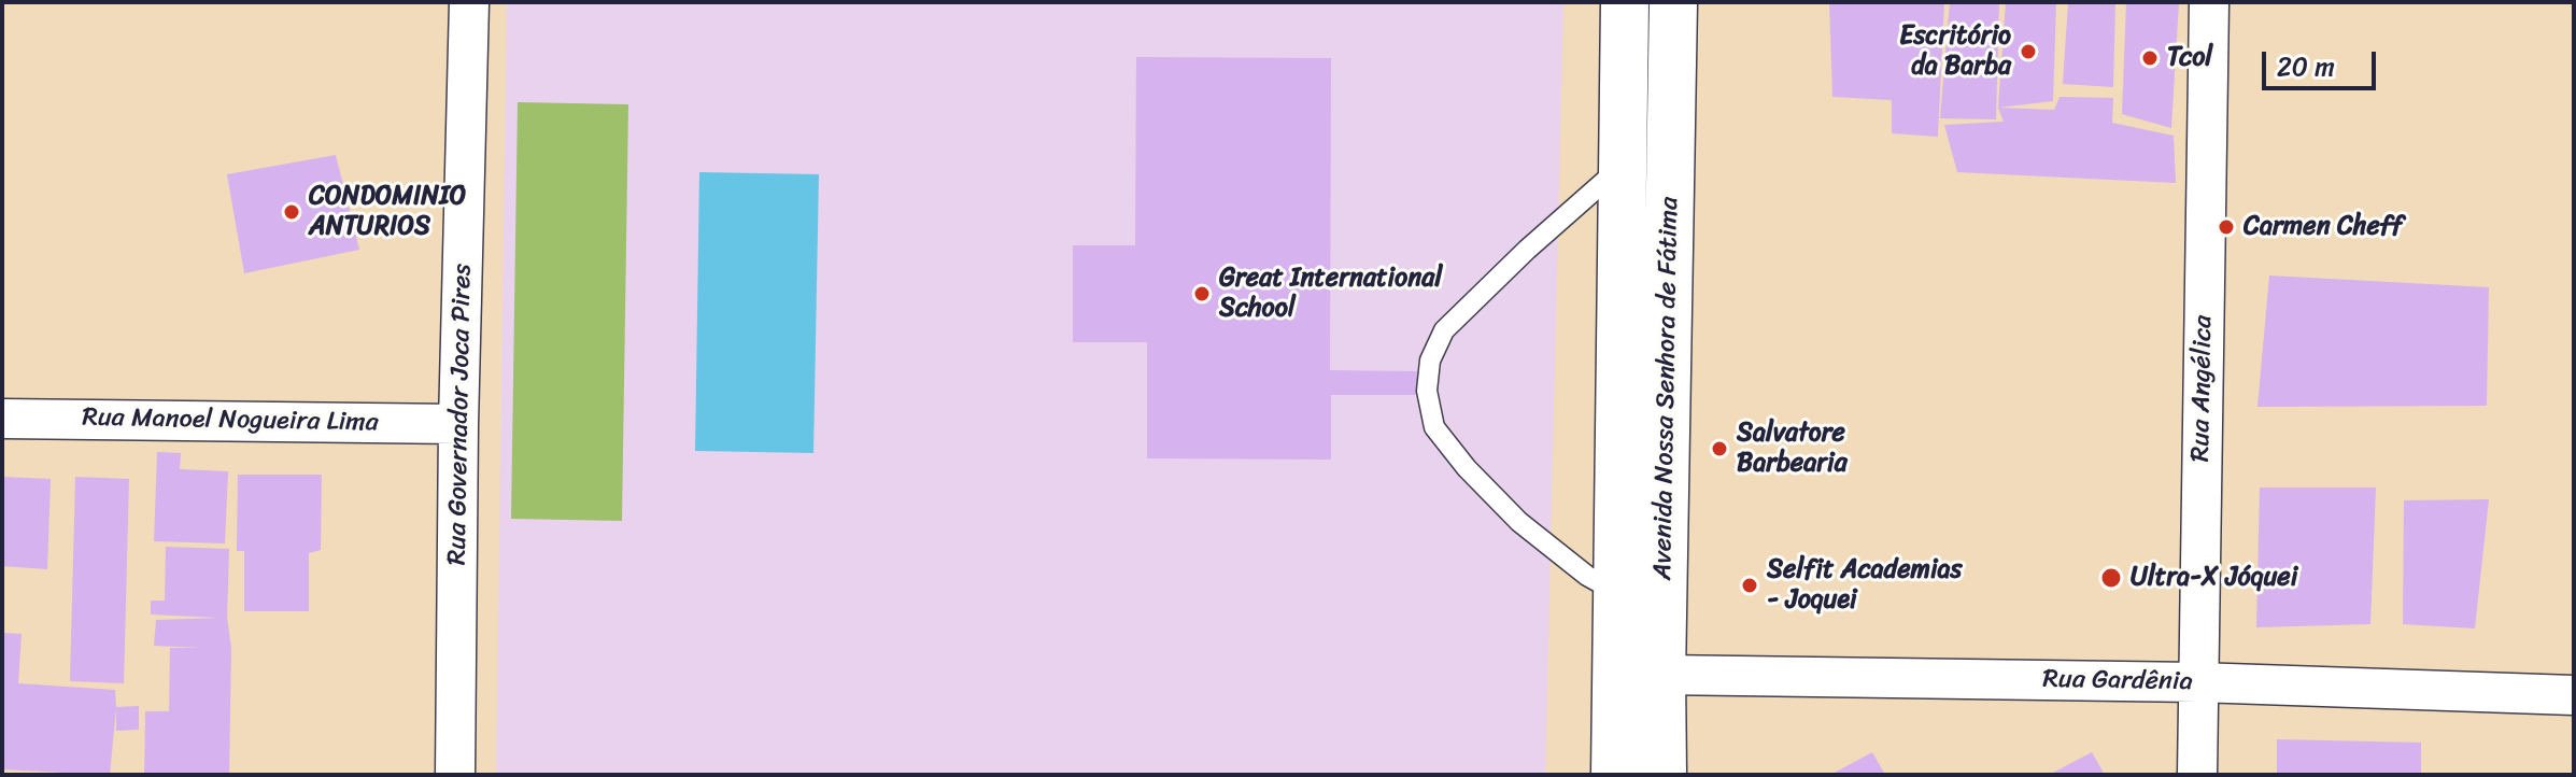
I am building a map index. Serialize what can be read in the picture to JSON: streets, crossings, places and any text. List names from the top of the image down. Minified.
{"streets":{"main road":["Avenida Nossa Senhora de Fátima"],"street":["Rua Angélica","Rua Governador Joca Pires","Rua Manoel Nogueira Lima","Rua Gardênia"]},"crossings":[["Avenida Nossa Senhora de Fátima","Rua Gardênia"],["Rua Angélica","Rua Gardênia"],["Rua Governador Joca Pires","Rua Manoel Nogueira Lima"]],"places":["Escritório da Barba","Tcol","CONDOMINIO ANTURIOS","Carmen Cheff","Great International School","Salvatore Barbearia","Ultra-X Jóquei","Selfit Academias - Joquei"],"scale_bar":"20 m"}
